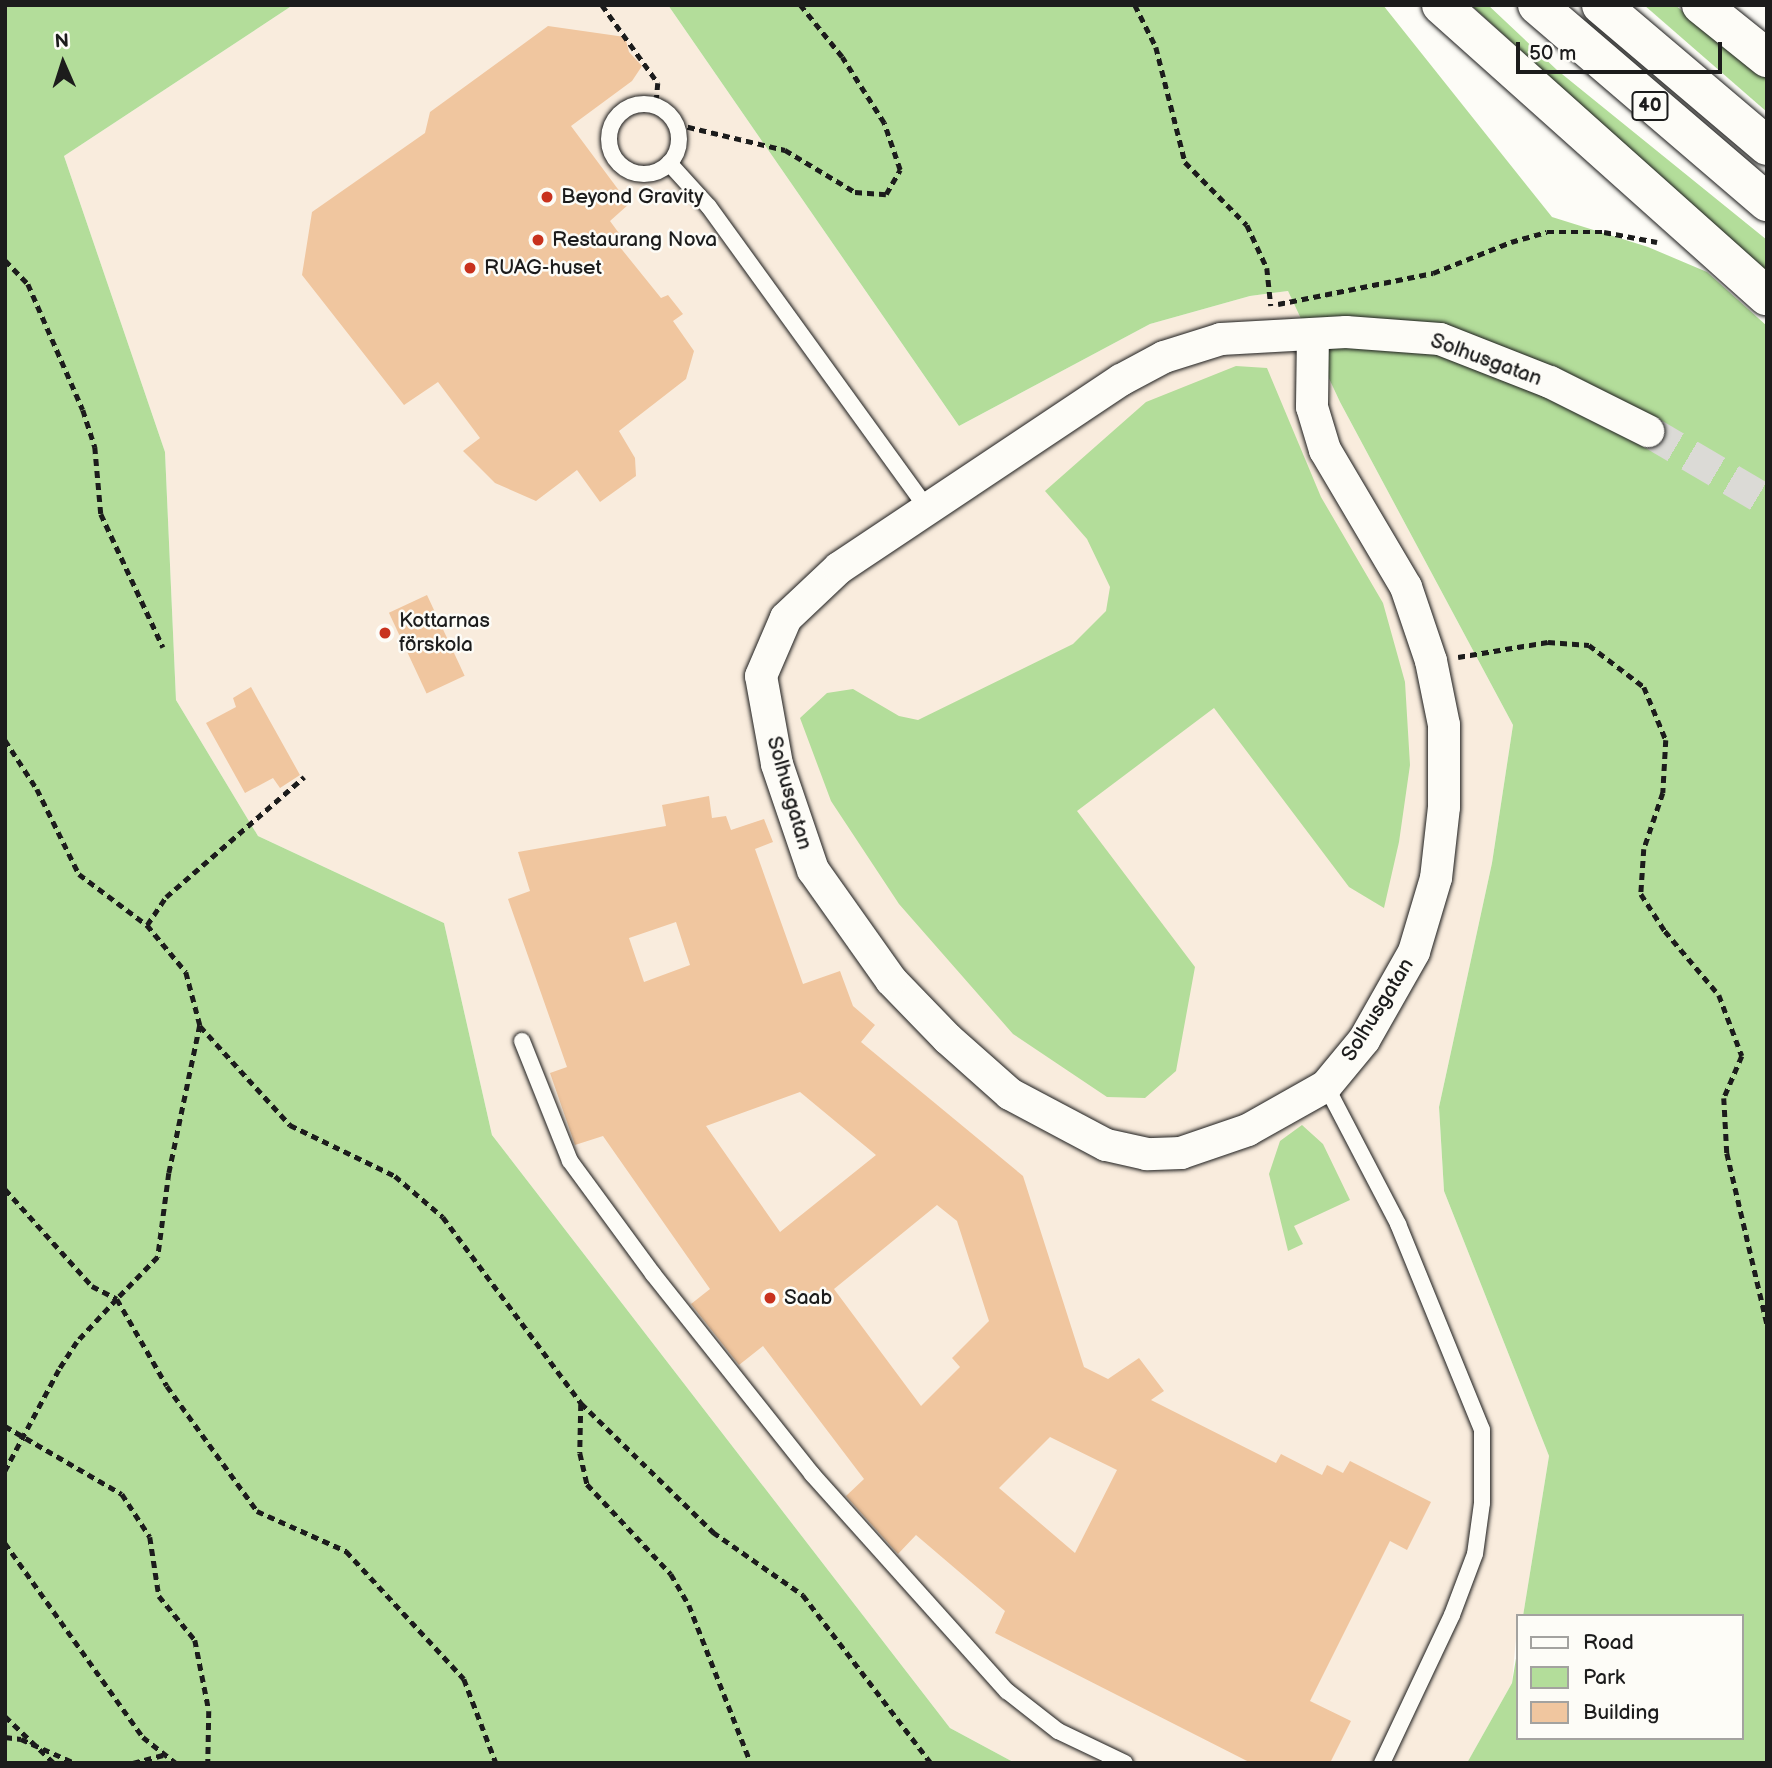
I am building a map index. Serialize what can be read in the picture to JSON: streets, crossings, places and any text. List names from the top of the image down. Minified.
{"streets":{"highway":["40"],"street":["Solhusgatan"]},"places":["Beyond Gravity","Restaurang Nova","RUAG-huset","Kottarnas förskola","Saab"],"legend":["Road","Park","Building"],"scale_bar":"50 m","north":"top"}
